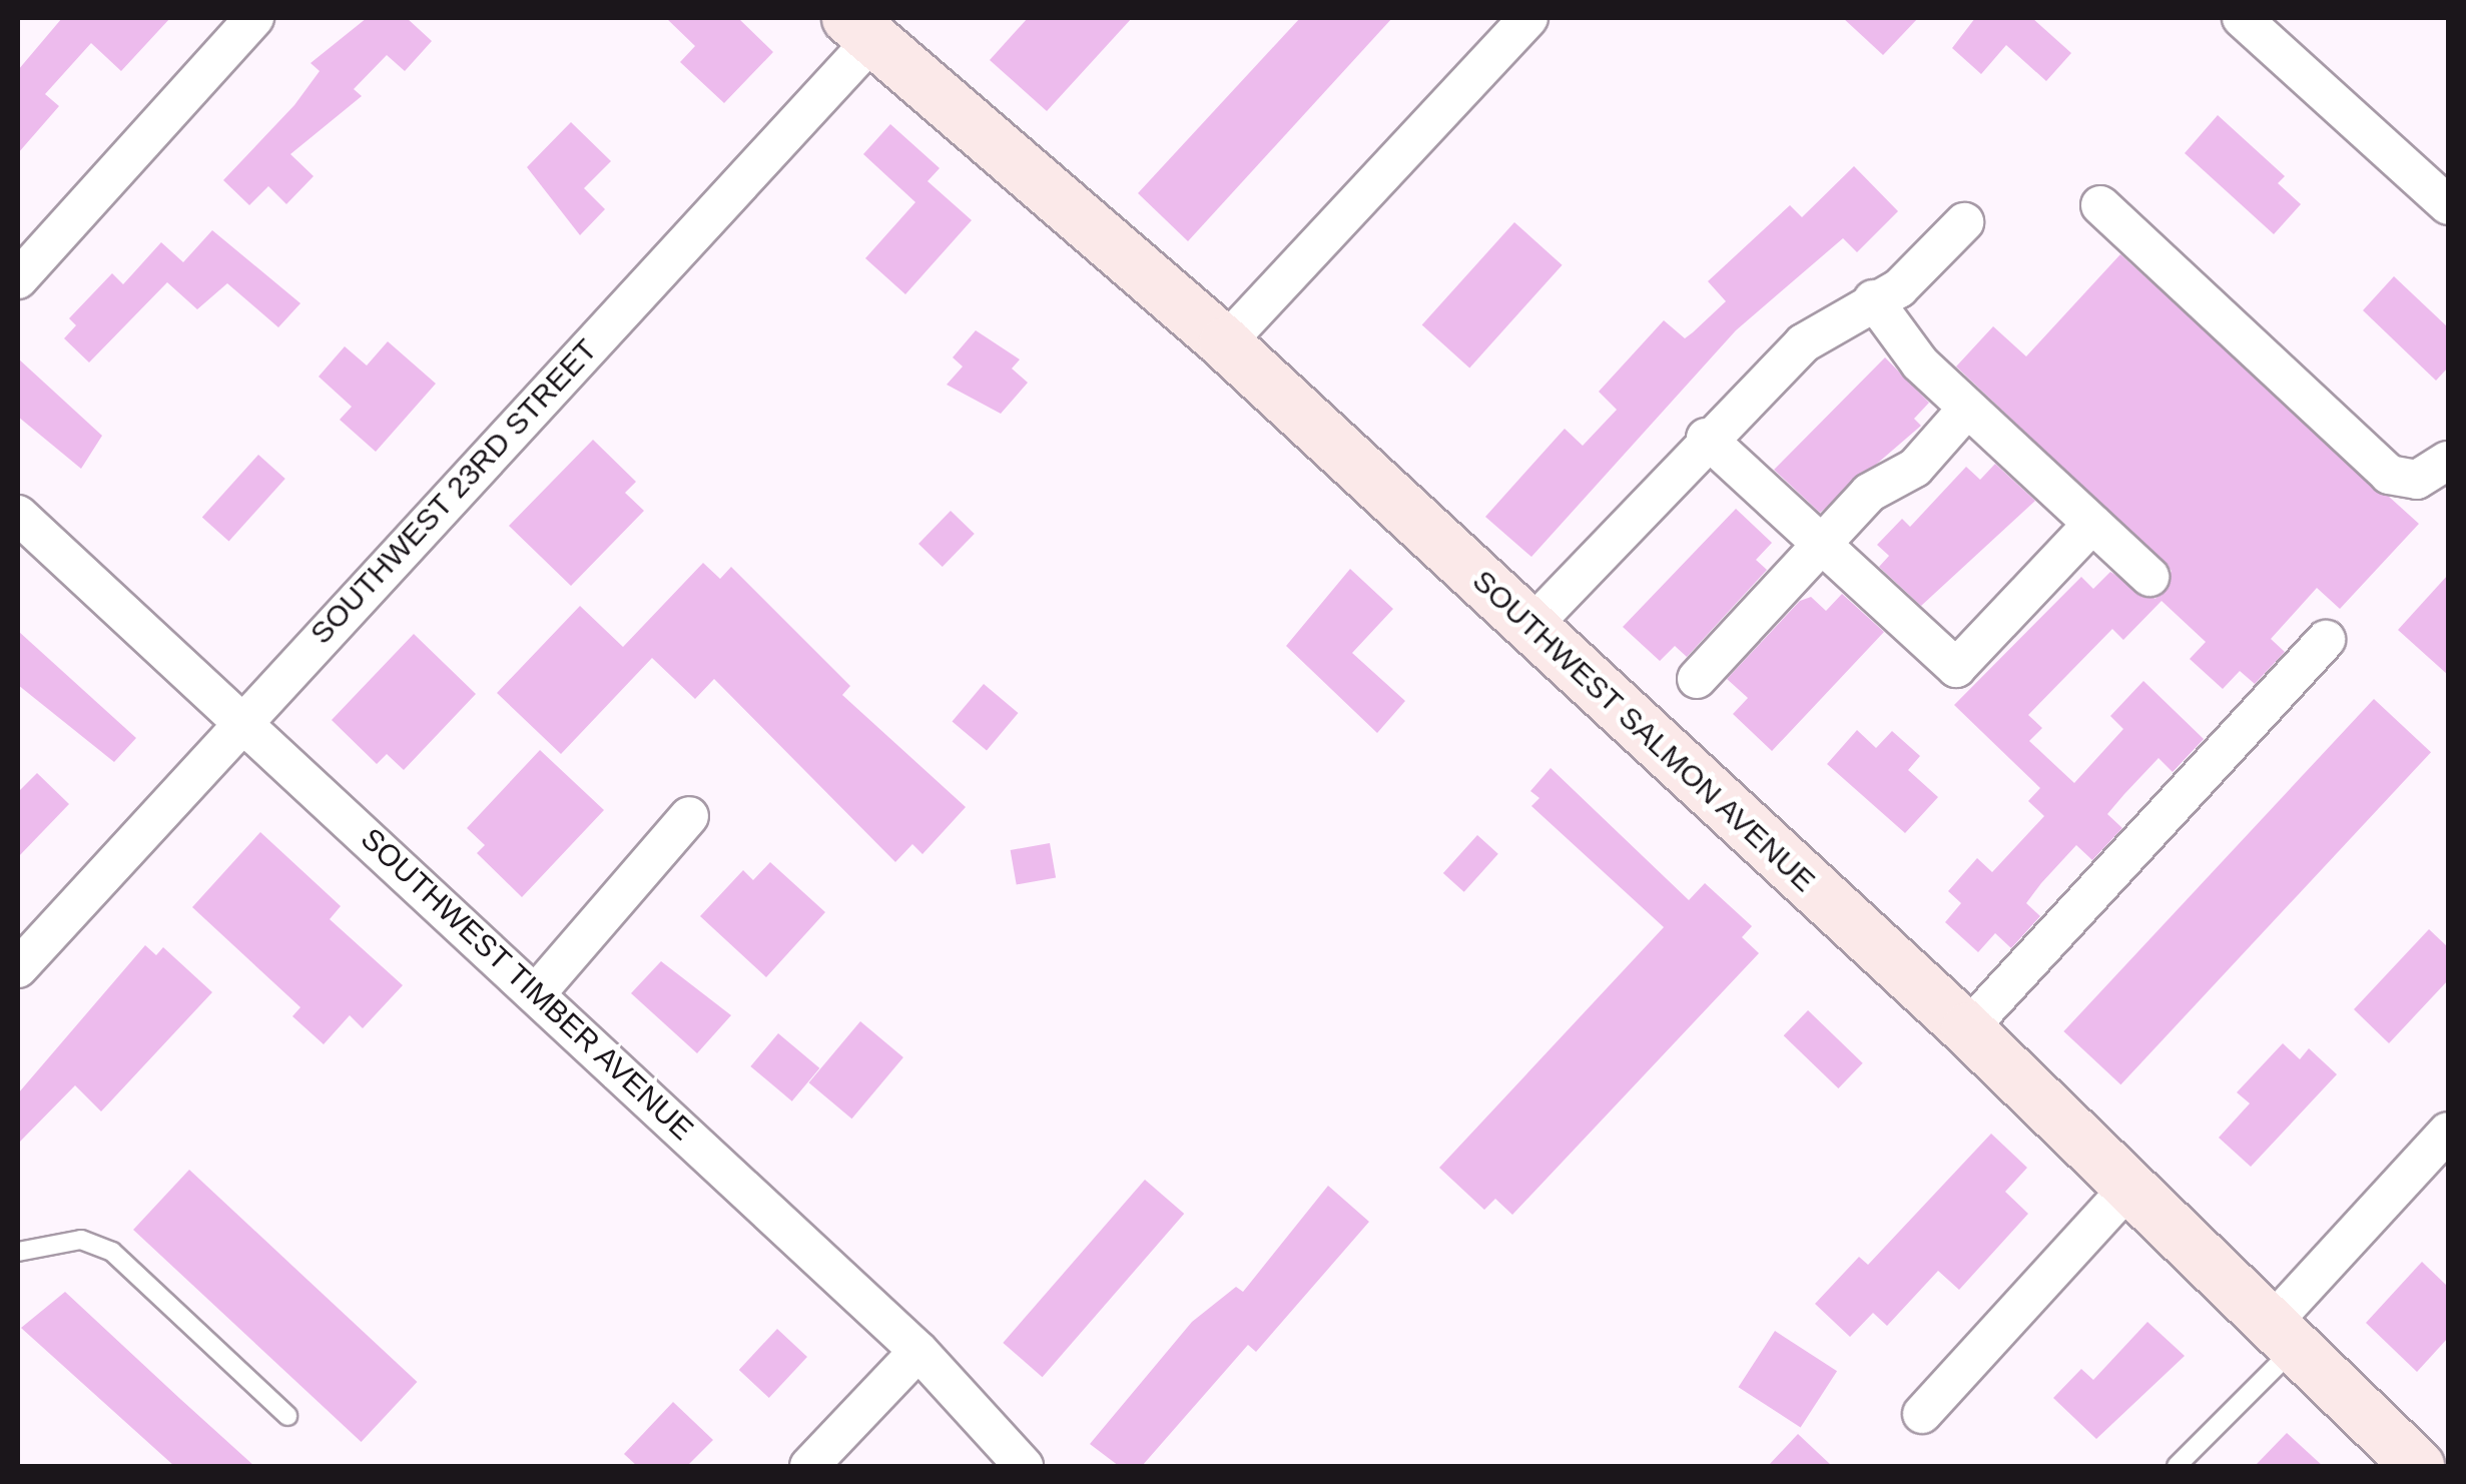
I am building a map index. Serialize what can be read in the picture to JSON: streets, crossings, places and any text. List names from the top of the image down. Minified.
{"streets":{"main road":["SOUTHWEST SALMON AVENUE"],"street":["SOUTHWEST 23RD STREET","SOUTHWEST TIMBER AVENUE"]},"crossings":[["SOUTHWEST 23RD STREET","SOUTHWEST SALMON AVENUE"],["SOUTHWEST 23RD STREET","SOUTHWEST TIMBER AVENUE"]]}
